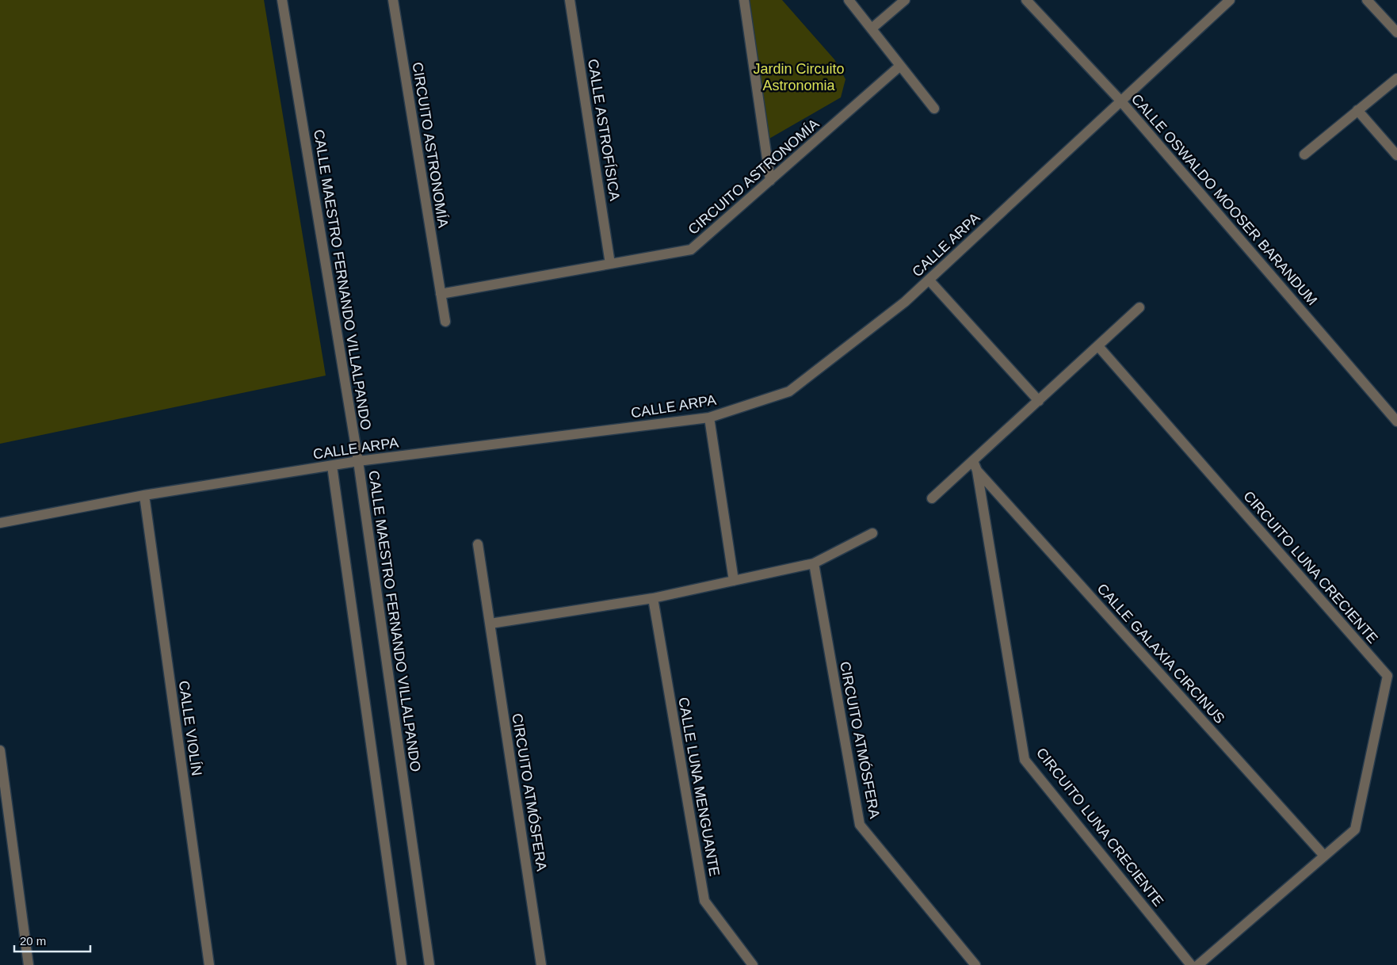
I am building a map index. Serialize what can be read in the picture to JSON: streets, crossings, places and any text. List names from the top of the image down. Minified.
{"streets":{"street":["CALLE ASTROFÍSICA","CIRCUITO ASTRONOMÍA","CALLE OSWALDO MOOSER BARANDUM","CALLE ARPA","CALLE MAESTRO FERNANDO VILLALPANDO","CIRCUITO LUNA CRECIENTE","CALLE GALAXIA CIRCINUS","CALLE VIOLÍN","CIRCUITO ATMÓSFERA","CALLE LUNA MENGUANTE"]},"crossings":[["CALLE ASTROFÍSICA","CIRCUITO ASTRONOMÍA"],["CALLE OSWALDO MOOSER BARANDUM","CALLE ARPA"],["CALLE ARPA","CALLE MAESTRO FERNANDO VILLALPANDO"],["CALLE ARPA","CALLE VIOLÍN"],["CIRCUITO LUNA CRECIENTE","CALLE GALAXIA CIRCINUS"]],"parks":["Jardin Circuito Astronomia"],"scale_bar":"20 m"}
